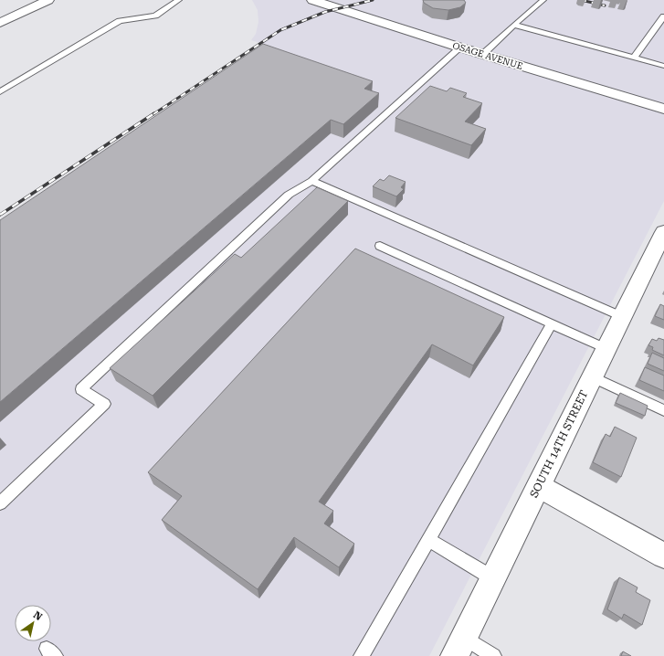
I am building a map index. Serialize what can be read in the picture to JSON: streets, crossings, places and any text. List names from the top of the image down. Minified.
{"streets":{"street":["OSAGE AVENUE","SOUTH 14TH STREET"]},"north":"top right"}
